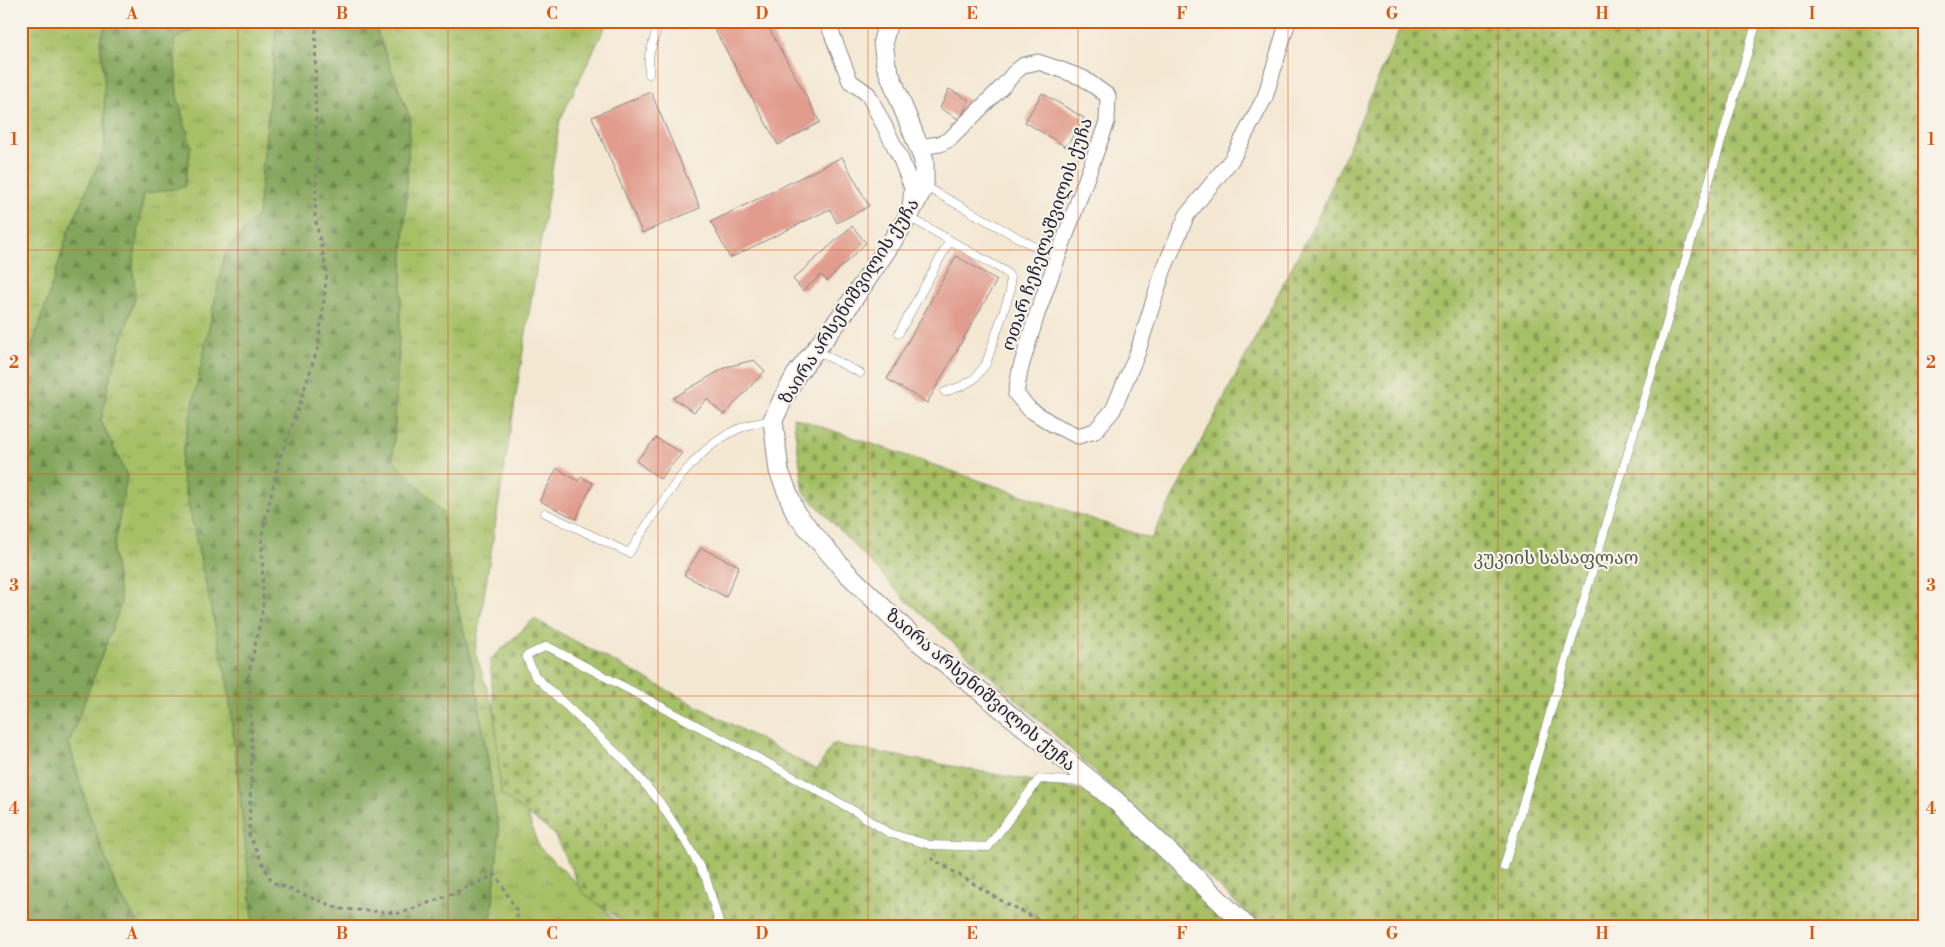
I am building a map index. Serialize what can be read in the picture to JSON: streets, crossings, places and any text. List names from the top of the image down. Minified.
{"streets":{"street":["ოთარ ჩეჩელაშვილის ქუჩა","ზაირა არსენიშვილის ქუჩა"]},"crossings":[["ოთარ ჩეჩელაშვილის ქუჩა","ზაირა არსენიშვილის ქუჩა"]],"parks":["კუკიის სასაფლაო"],"grid":{"columns":["A","B","C","D","E","F","G","H","I"],"rows":["1","2","3","4"]}}
